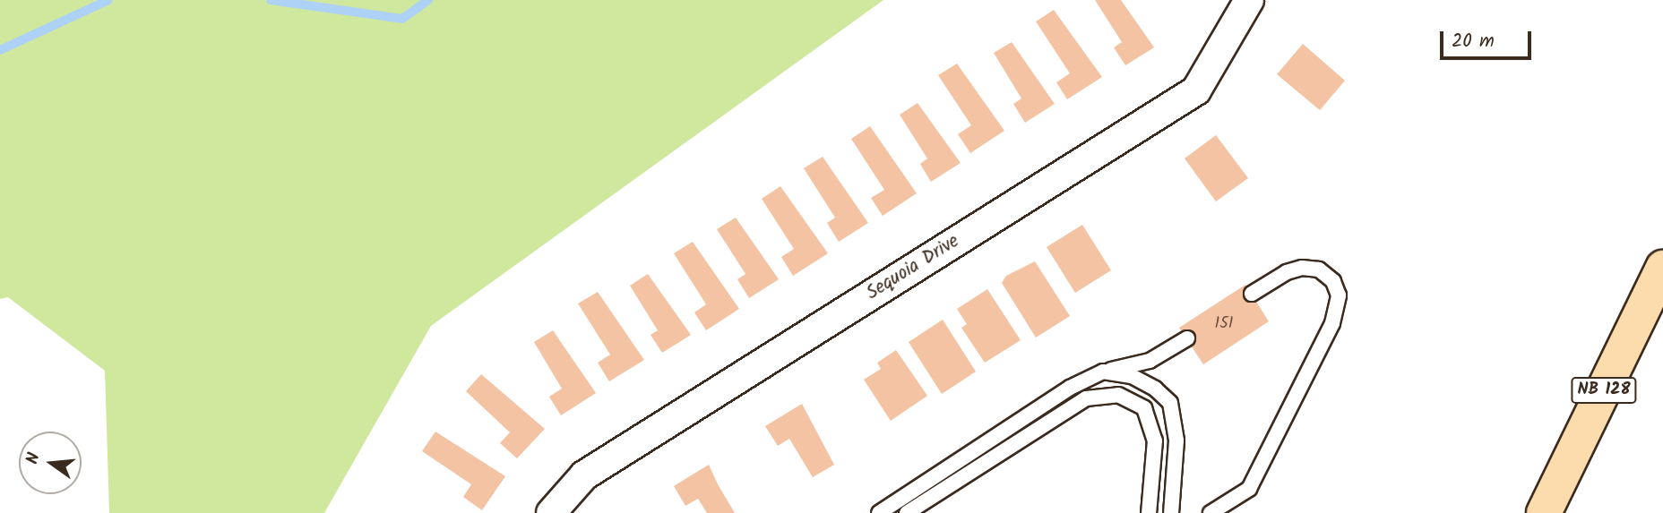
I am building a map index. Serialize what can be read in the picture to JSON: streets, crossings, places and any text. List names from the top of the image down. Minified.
{"streets":{"main road":["NB 128"],"street":["Sequoia Drive"]},"house_numbers":["151"],"scale_bar":"20 m","north":"left"}
